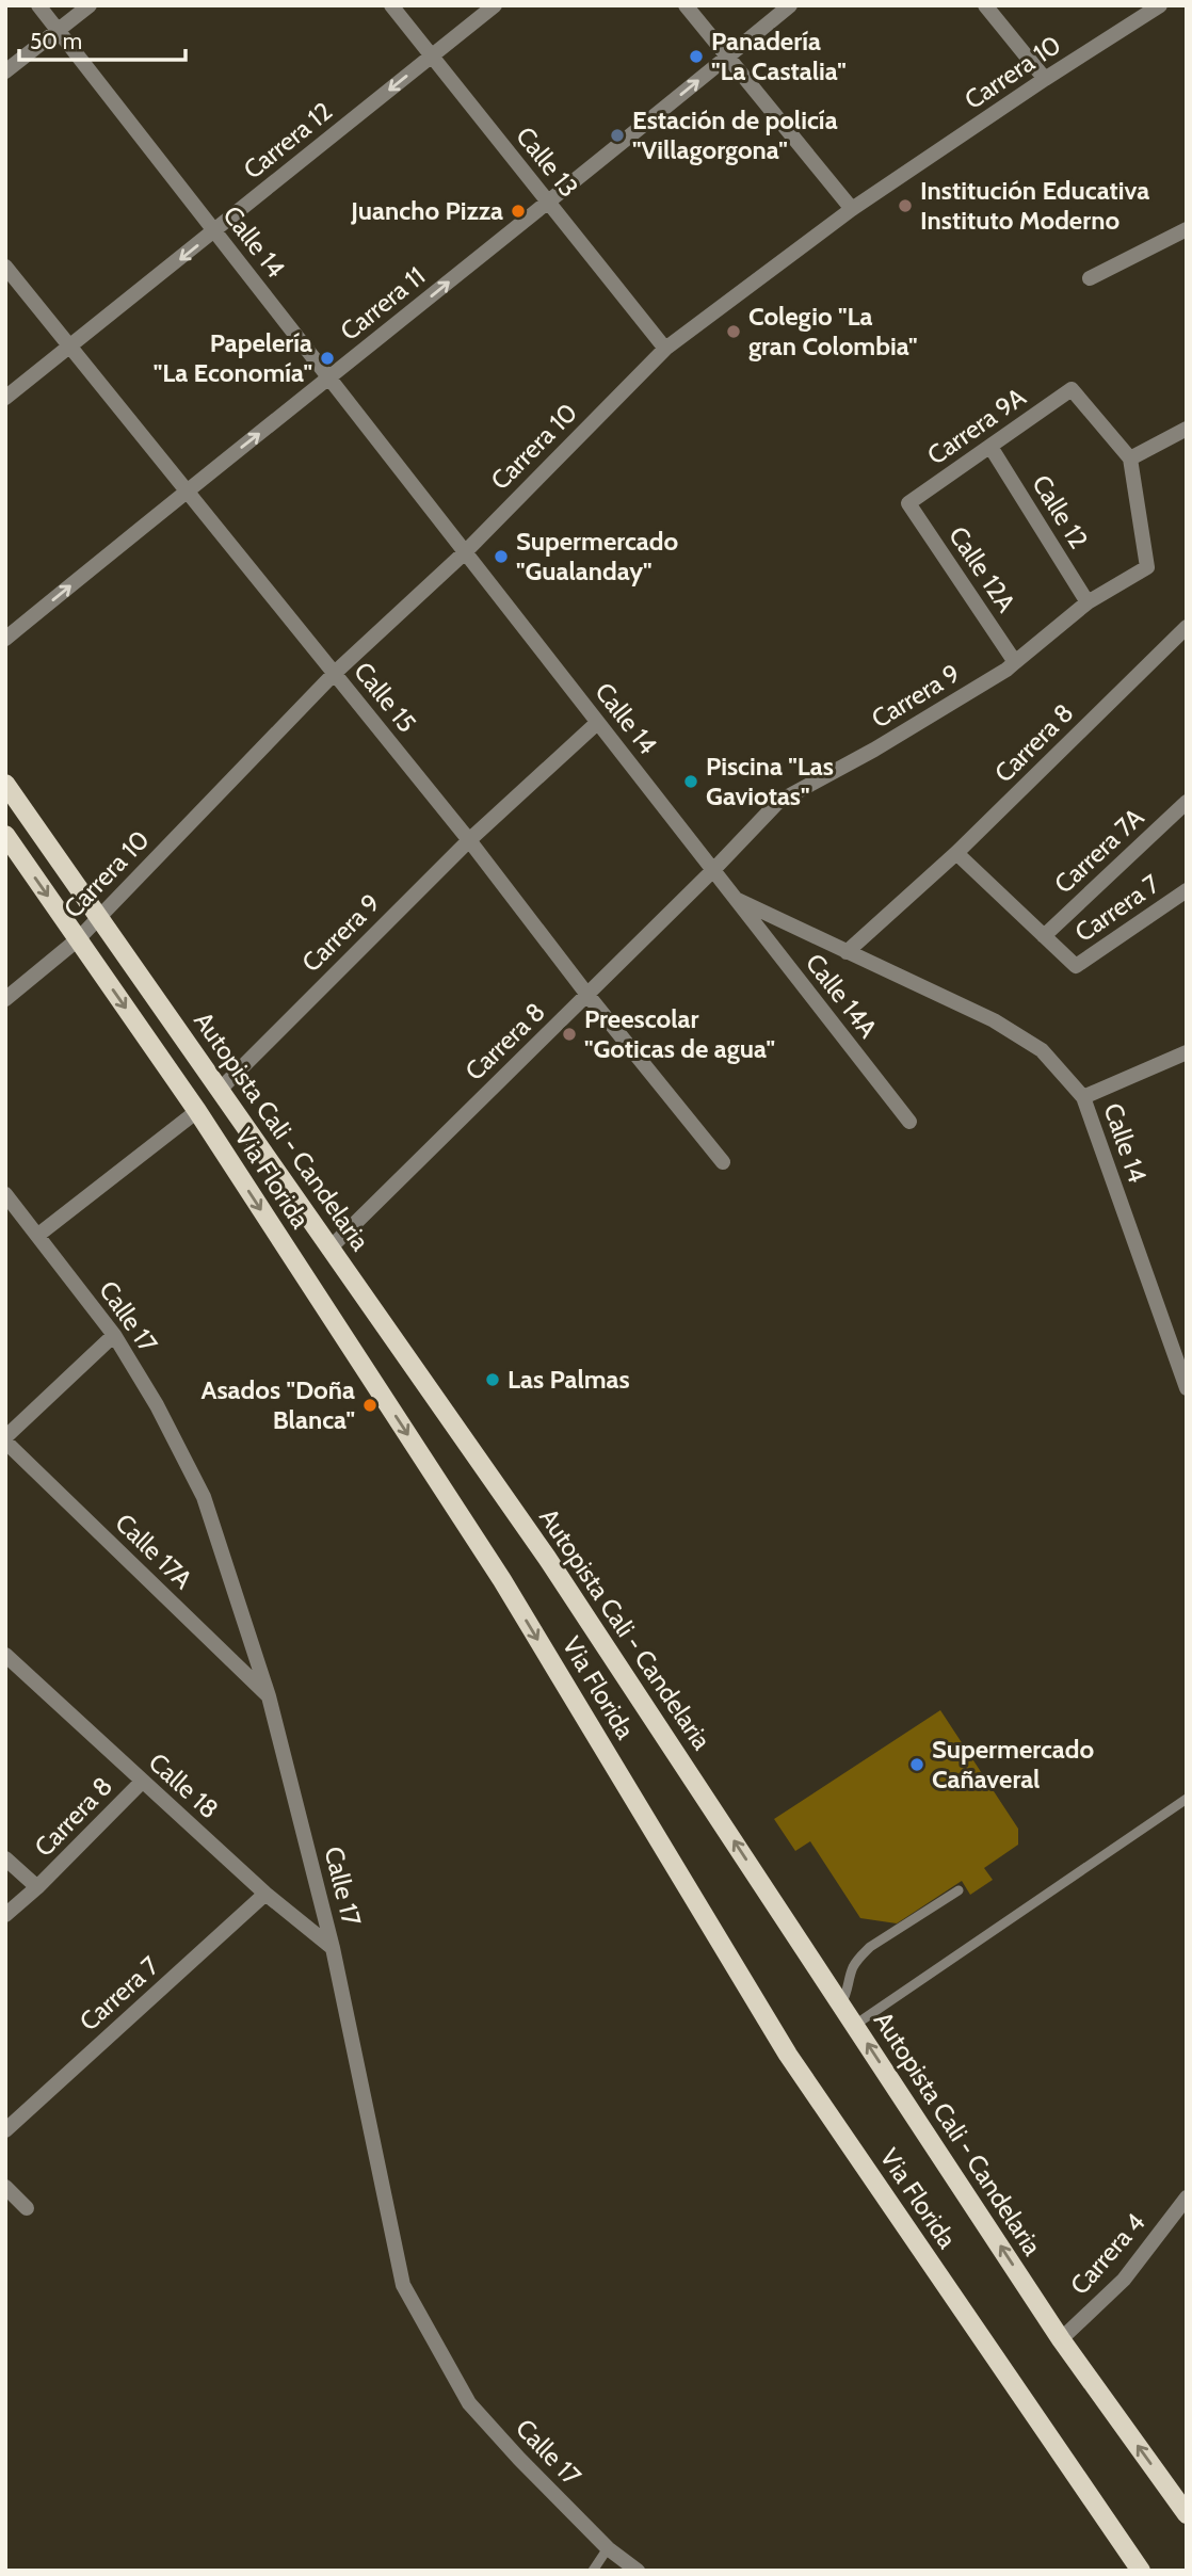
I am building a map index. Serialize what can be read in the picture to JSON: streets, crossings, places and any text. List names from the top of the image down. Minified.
{"streets":{"main road":["Autopista Cali - Candelaria","Via Florida"],"street":["Carrera 10","Carrera 12","Calle 13","Calle 14","Carrera 11","Carrera 9A","Calle 12","Calle 12A","Carrera 9","Calle 15","Carrera 8","Carrera 7A","Carrera 7","Calle 14A","Calle 17","Calle 17A","Calle 18","Carrera 4"]},"crossings":[["Carrera 10","Calle 13"],["Carrera 10","Calle 14"],["Carrera 10","Calle 15"],["Carrera 10","Autopista Cali - Candelaria"],["Carrera 10","Via Florida"],["Carrera 12","Calle 13"],["Carrera 12","Calle 14"],["Carrera 12","Calle 15"],["Calle 13","Carrera 11"],["Calle 14","Carrera 11"],["Calle 14","Carrera 9"],["Calle 14","Carrera 8"],["Calle 14","Calle 14A"],["Carrera 11","Calle 15"],["Carrera 9A","Calle 12"],["Carrera 9A","Calle 12A"],["Carrera 9A","Carrera 9"],["Calle 12","Carrera 9"],["Calle 12A","Carrera 9"],["Carrera 9","Calle 15"],["Carrera 9","Carrera 8"],["Carrera 9","Autopista Cali - Candelaria"],["Calle 15","Carrera 8"],["Carrera 8","Autopista Cali - Candelaria"],["Carrera 8","Calle 18"],["Carrera 7A","Carrera 7"],["Carrera 7","Calle 18"],["Autopista Cali - Candelaria","Carrera 4"],["Calle 17","Calle 17A"],["Calle 17","Calle 18"]],"one_way":["Carrera 12","Carrera 11","Autopista Cali - Candelaria","Via Florida"],"places":["Panadería \"La Castalia\"","Estación de policía \"Villagorgona\"","Institución Educativa Instituto Moderno","Juancho Pizza","Colegio \"La gran Colombia\"","Papelería \"La Economía\"","Supermercado \"Gualanday\"","Piscina \"Las Gaviotas\"","Preescolar \"Goticas de agua\"","Las Palmas","Asados \"Doña Blanca\"","Supermercado Cañaveral"],"scale_bar":"50 m"}
